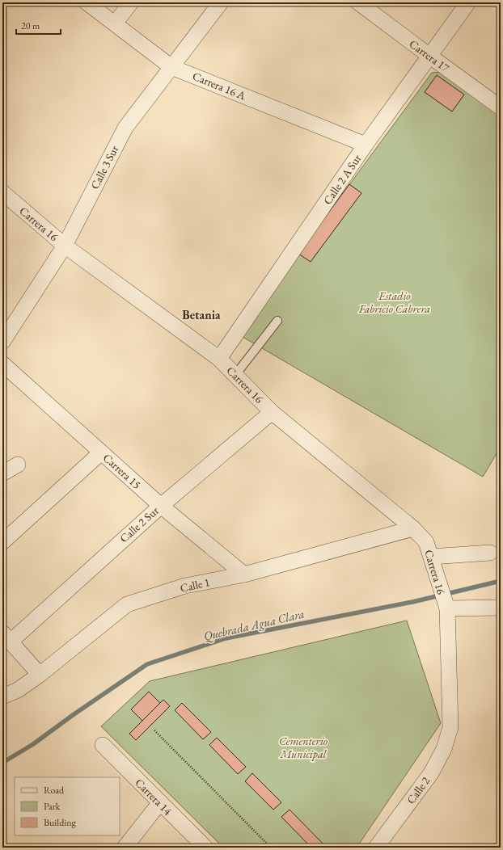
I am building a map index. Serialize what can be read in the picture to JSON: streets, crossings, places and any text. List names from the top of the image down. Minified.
{"streets":{"street":["Carrera 17","Carrera 16 A","Calle 3 Sur","Calle 2 A Sur","Carrera 16","Carrera 15","Calle 2 Sur","Calle 1","Calle 2","Carrera 14"]},"crossings":[["Carrera 17","Calle 2 A Sur"],["Carrera 16 A","Calle 3 Sur"],["Carrera 16 A","Calle 2 A Sur"],["Calle 3 Sur","Carrera 16"],["Calle 2 A Sur","Carrera 16"],["Carrera 16","Calle 2 Sur"],["Carrera 16","Calle 1"],["Carrera 16","Calle 2"],["Carrera 15","Calle 2 Sur"],["Carrera 15","Calle 1"]],"districts":["Betania"],"water":["Quebrada Agua Clara"],"parks":["Estadio Fabricio Cabrera","Cementerio Municipal"],"legend":["Road","Park","Building"],"scale_bar":"20 m"}
